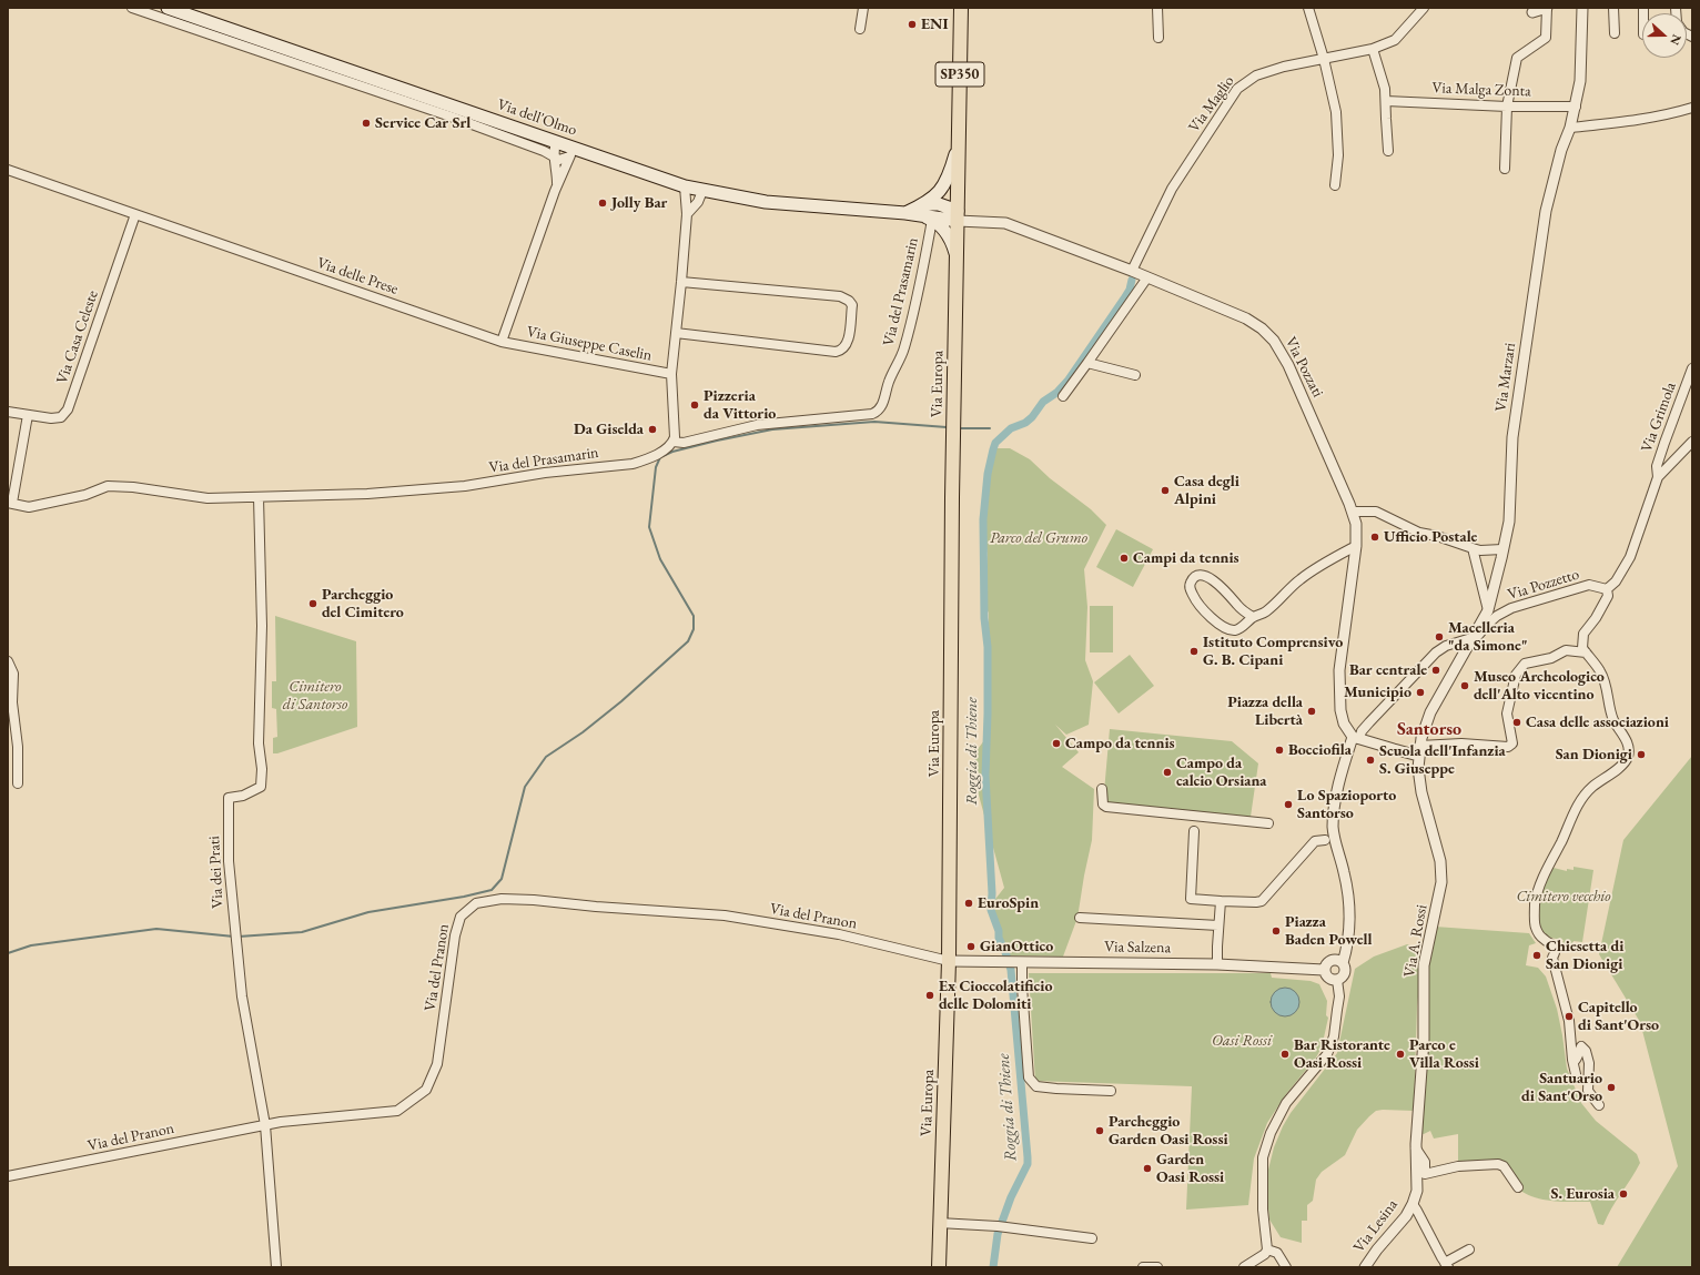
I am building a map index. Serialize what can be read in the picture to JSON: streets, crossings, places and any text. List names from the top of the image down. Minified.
{"streets":{"main road":["SP350","Via dell'Olmo","Via Europa"],"street":["Via Malga Zonta","Via Maglio","Via delle Prese","Via del Prasamarin","Via Casa Celeste","Via Giuseppe Caselin","Via Pozzati","Via Marzari","Via Grimola","Via Pozzetto","Via dei Prati","Via del Pranon","Via A. Rossi","Via Salzena","Via Lesina"]},"crossings":[["SP350","Via dell'Olmo"],["SP350","Via Pozzati"],["SP350","Via Europa"],["Via Malga Zonta","Via Marzari"],["Via Maglio","Via Pozzati"],["Via dell'Olmo","Via del Prasamarin"],["Via dell'Olmo","Via Giuseppe Caselin"],["Via delle Prese","Via Casa Celeste"],["Via delle Prese","Via Giuseppe Caselin"],["Via del Prasamarin","Via Giuseppe Caselin"],["Via del Prasamarin","Via dei Prati"],["Via Pozzati","Via Europa"],["Via Marzari","Via Pozzetto"],["Via Marzari","Via A. Rossi"],["Via Europa","Via del Pranon"],["Via Europa","Via Salzena"],["Via dei Prati","Via del Pranon"],["Via del Pranon","Via Salzena"],["Via A. Rossi","Via Lesina"]],"districts":["Santorso"],"water":["Roggia di Thiene"],"parks":["Parco del Grumo","Cimitero di Santorso","Cimitero vecchio","Oasi Rossi"],"places":["ENI","Service Car Srl","Jolly Bar","Pizzeria da Vittorio","Da Giselda","Casa degli Alpini","Ufficio Postale","Campi da tennis","Parcheggio del Cimitero","Macelleria \"da Simone\"","Istituto Comprensivo G. B. Cipani","Bar centrale","Museo Archeologico dell'Alto vicentino","Municipio","Piazza della Libertà","Casa delle associazioni","Campo da tennis","Bocciofila","San Dionigi","Scuola dell'Infanzia S. Giuseppe","Campo da calcio Orsiana","Lo Spazioporto Santorso","EuroSpin","Piazza Baden Powell","GianOttico","Chiesetta di San Dionigi","Ex Cioccolatificio delle Dolomiti","Capitello di Sant'Orso","Bar Ristorante Oasi Rossi","Parco e Villa Rossi","Santuario di Sant'Orso","Parcheggio Garden Oasi Rossi","Garden Oasi Rossi","S. Eurosia"],"north":"right"}
